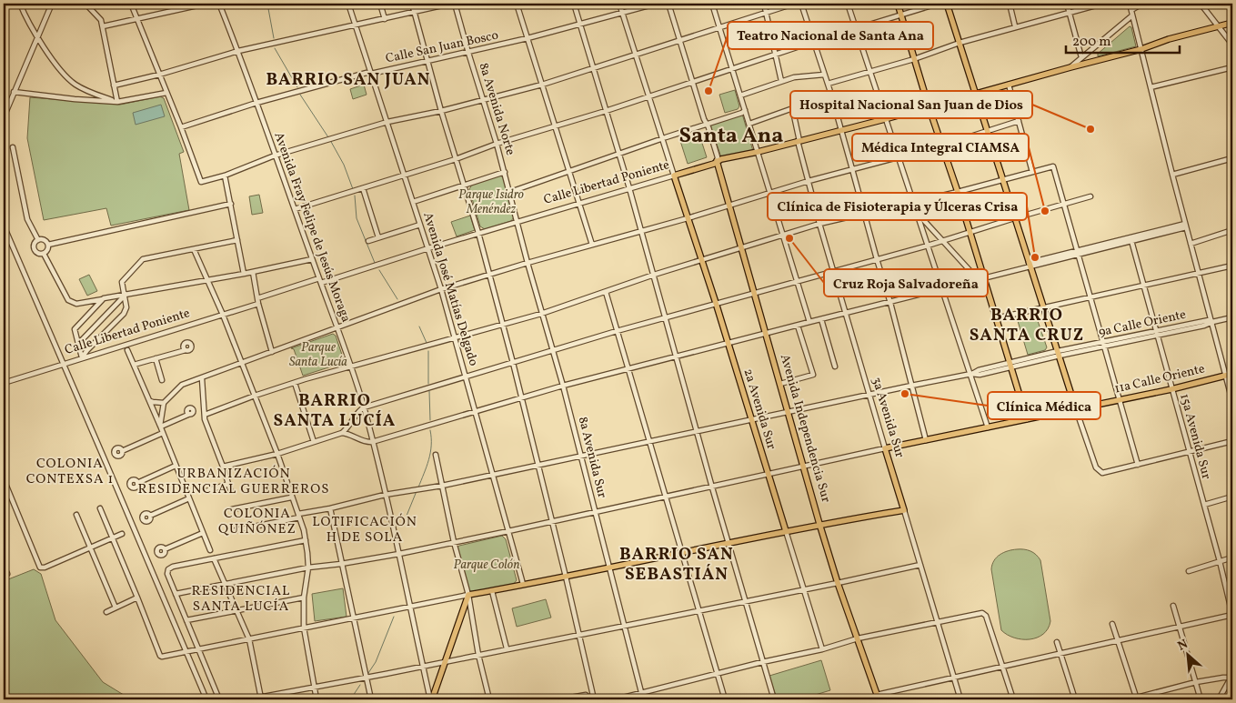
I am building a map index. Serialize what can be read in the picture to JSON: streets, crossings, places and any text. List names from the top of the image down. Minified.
{"streets":{"main road":["Calle Libertad Poniente","11a Calle Oriente","2a Avenida Sur","3a Avenida Sur","Avenida Independencia Sur"],"street":["Calle San Juan Bosco","8a Avenida Norte","Avenida Fray Felipe de Jesús Moraga","Avenida José Matías Delgado","9a Calle Oriente","15a Avenida Sur","8a Avenida Sur"]},"crossings":[["Calle San Juan Bosco","8a Avenida Norte"],["Calle San Juan Bosco","Avenida Fray Felipe de Jesús Moraga"],["Calle San Juan Bosco","Avenida José Matías Delgado"],["8a Avenida Norte","Calle Libertad Poniente"],["8a Avenida Norte","8a Avenida Sur"],["Calle Libertad Poniente","Avenida Fray Felipe de Jesús Moraga"],["Calle Libertad Poniente","Avenida José Matías Delgado"],["Calle Libertad Poniente","2a Avenida Sur"],["Calle Libertad Poniente","3a Avenida Sur"],["Calle Libertad Poniente","Avenida Independencia Sur"],["Calle Libertad Poniente","8a Avenida Sur"],["Avenida Fray Felipe de Jesús Moraga","9a Calle Oriente"],["Avenida José Matías Delgado","9a Calle Oriente"],["9a Calle Oriente","2a Avenida Sur"],["9a Calle Oriente","3a Avenida Sur"],["9a Calle Oriente","Avenida Independencia Sur"],["9a Calle Oriente","15a Avenida Sur"],["9a Calle Oriente","8a Avenida Sur"],["11a Calle Oriente","3a Avenida Sur"],["11a Calle Oriente","15a Avenida Sur"]],"districts":["BARRIO SAN JUAN","Santa Ana","BARRIO SANTA CRUZ","BARRIO SANTA LUCÍA","COLONIA CONTEXSA 1","URBANIZACIÓN RESIDENCIAL GUERREROS","COLONIA QUIÑÓNEZ","LOTIFICACIÓN H DE SOLA","BARRIO SAN SEBASTIÁN","RESIDENCIAL SANTA LUCÍA"],"parks":["Parque Isidro Menéndez","Parque Santa Lucía","Parque Colón"],"places":["Teatro Nacional de Santa Ana","Hospital Nacional San Juan de Dios","Médica Integral CIAMSA","Cruz Roja Salvadoreña","Clínica de Fisioterapia y Úlceras Crisa","Clínica Médica"],"scale_bar":"200 m","north":"top left"}
